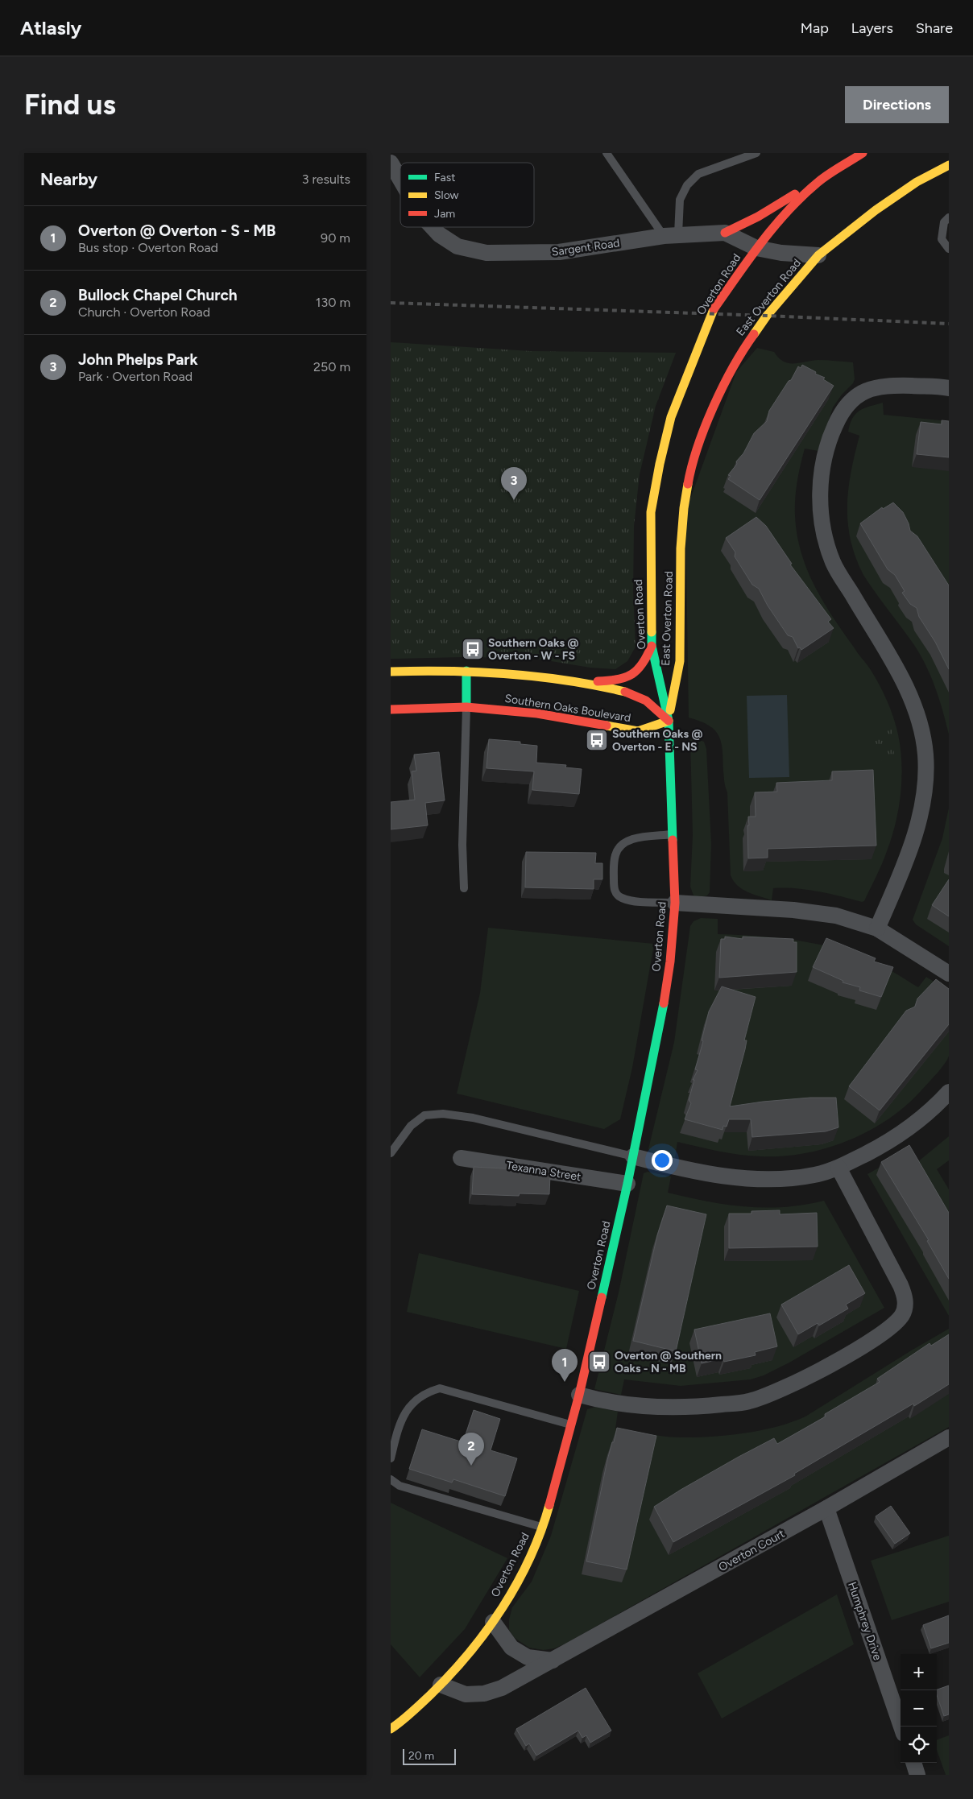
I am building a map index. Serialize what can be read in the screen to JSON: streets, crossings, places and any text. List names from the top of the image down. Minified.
{"streets":{"street":["Sargent Road","Overton Road","East Overton Road","Southern Oaks Boulevard","Texanna Street","Overton Court","Humphrey Drive"]},"crossings":[["Sargent Road","Overton Road"],["Sargent Road","East Overton Road"],["Overton Road","East Overton Road"],["Overton Road","Southern Oaks Boulevard"],["Overton Road","Texanna Street"],["Overton Road","Overton Court"],["East Overton Road","Southern Oaks Boulevard"],["Overton Court","Humphrey Drive"]],"places":{"bus stop":["Southern Oaks @ Overton - W - FS","Southern Oaks @ Overton - E - NS","Overton @ Southern Oaks - N - MB"]},"legend":["Fast","Slow","Jam"],"scale_bar":"20 m","page":{"header":"Atlasly","nav":["Map","Layers","Share"],"buttons":"Directions","title":"Find us","heading":["Nearby","3 results"],"list":[{"mark":"1","name":"Overton @ Overton - S - MB","note":"Bus stop · Overton Road","value":"90 m"},{"mark":"2","name":"Bullock Chapel Church","note":"Church · Overton Road","value":"130 m"},{"mark":"3","name":"John Phelps Park","note":"Park · Overton Road","value":"250 m"}],"pins":["3","1","2"],"map_buttons":["+","−"],"scale":"20 m"}}
